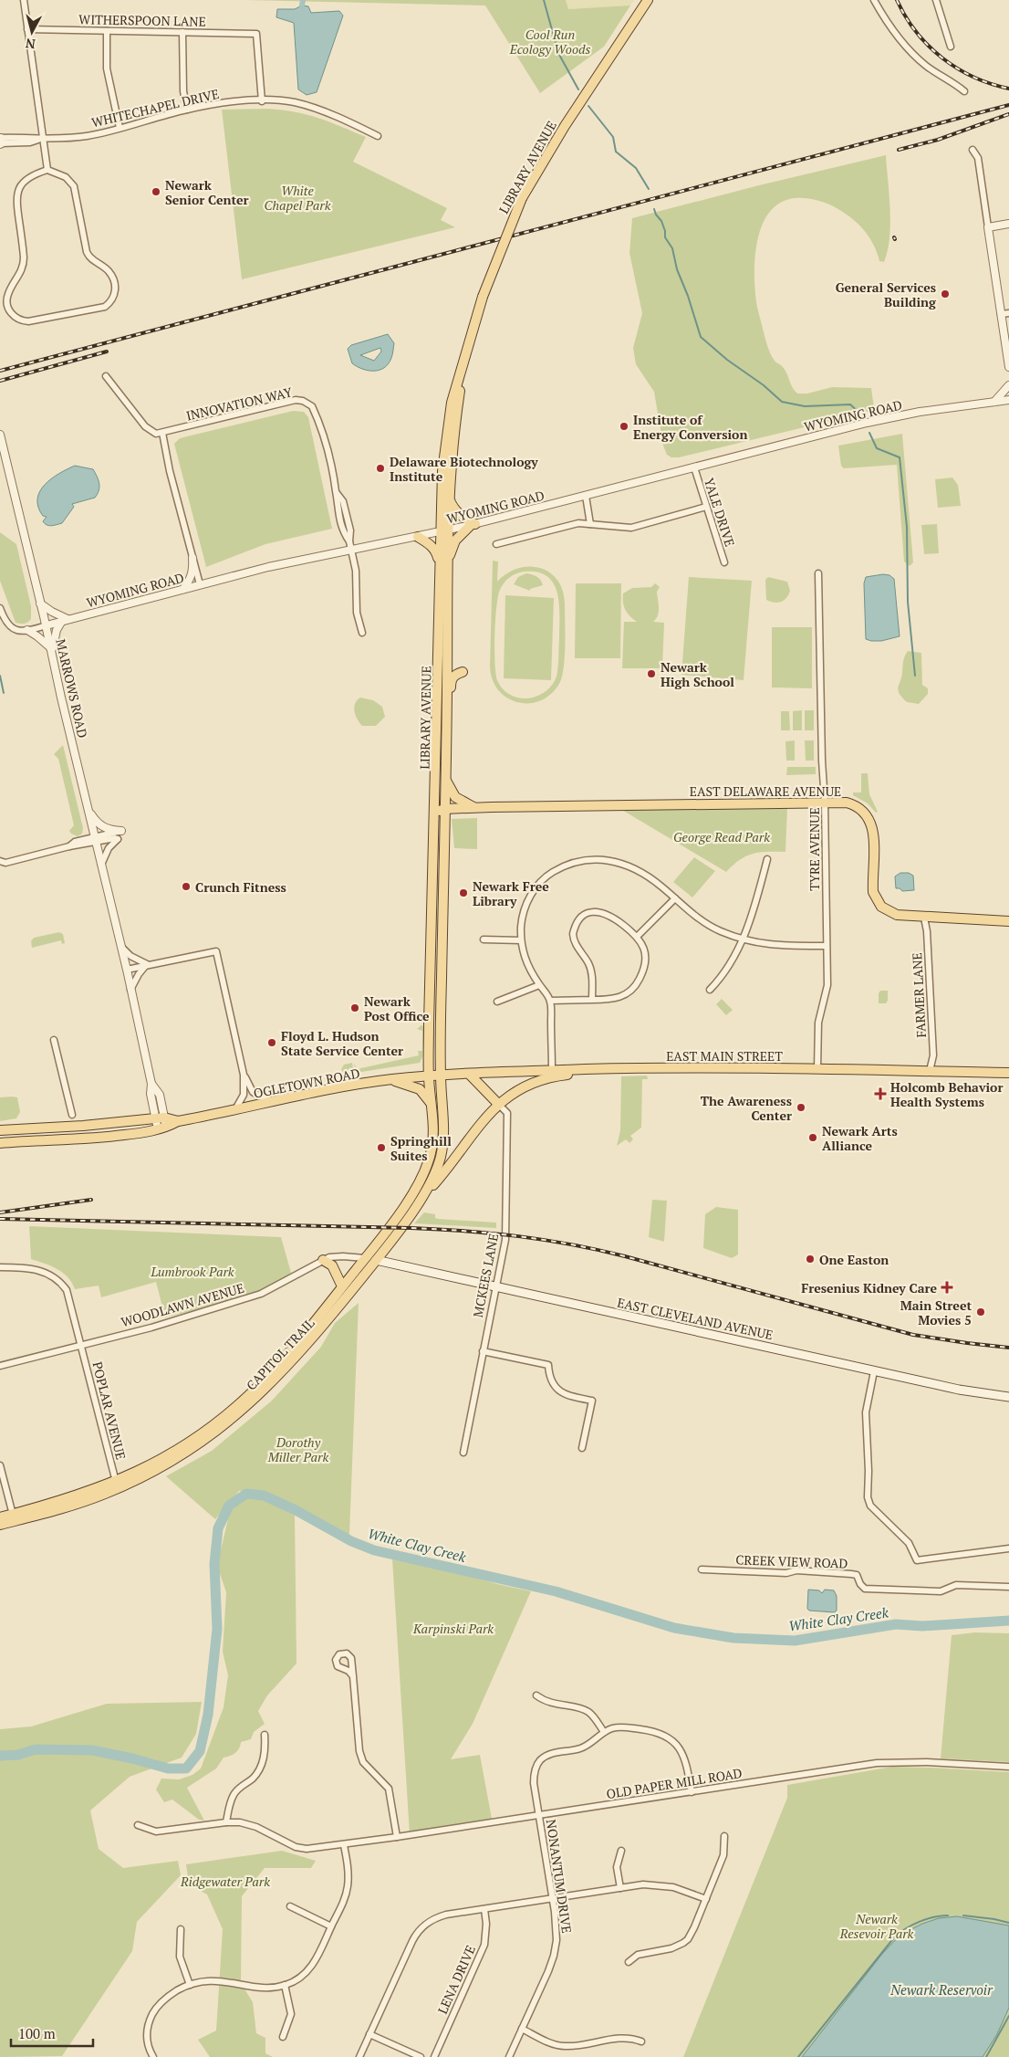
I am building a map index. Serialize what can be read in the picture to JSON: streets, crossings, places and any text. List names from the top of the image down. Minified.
{"streets":{"main road":["LIBRARY AVENUE","EAST DELAWARE AVENUE","EAST MAIN STREET","OGLETOWN ROAD","EAST CLEVELAND AVENUE","CAPITOL TRAIL"],"street":["WITHERSPOON LANE","WHITECHAPEL DRIVE","INNOVATION WAY","WYOMING ROAD","YALE DRIVE","MARROWS ROAD","TYRE AVENUE","FARMER LANE","MCKEES LANE","WOODLAWN AVENUE","POPLAR AVENUE","CREEK VIEW ROAD","OLD PAPER MILL ROAD","NONANTUM DRIVE","LENA DRIVE"]},"crossings":[["WITHERSPOON LANE","WHITECHAPEL DRIVE"],["LIBRARY AVENUE","WYOMING ROAD"],["LIBRARY AVENUE","EAST DELAWARE AVENUE"],["LIBRARY AVENUE","EAST MAIN STREET"],["LIBRARY AVENUE","OGLETOWN ROAD"],["LIBRARY AVENUE","CAPITOL TRAIL"],["INNOVATION WAY","WYOMING ROAD"],["WYOMING ROAD","YALE DRIVE"],["WYOMING ROAD","MARROWS ROAD"],["MARROWS ROAD","OGLETOWN ROAD"],["EAST DELAWARE AVENUE","TYRE AVENUE"],["EAST DELAWARE AVENUE","FARMER LANE"],["TYRE AVENUE","EAST MAIN STREET"],["FARMER LANE","EAST MAIN STREET"],["EAST MAIN STREET","OGLETOWN ROAD"],["EAST MAIN STREET","CAPITOL TRAIL"],["OGLETOWN ROAD","CAPITOL TRAIL"],["MCKEES LANE","EAST CLEVELAND AVENUE"],["WOODLAWN AVENUE","CAPITOL TRAIL"],["WOODLAWN AVENUE","POPLAR AVENUE"],["EAST CLEVELAND AVENUE","CAPITOL TRAIL"],["CAPITOL TRAIL","POPLAR AVENUE"],["OLD PAPER MILL ROAD","NONANTUM DRIVE"]],"water":["White Clay Creek","Newark Reservoir"],"parks":["Cool Run Ecology Woods","White Chapel Park","George Read Park","Lumbrook Park","Dorothy Miller Park","Karpinski Park","Ridgewater Park","Newark Resevoir Park"],"places":{"other":["Newark Senior Center","General Services Building","Institute of Energy Conversion","Delaware Biotechnology Institute","Newark High School","Crunch Fitness","Newark Free Library","Newark Post Office","Floyd L. Hudson State Service Center","The Awareness Center","Newark Arts Alliance","Springhill Suites","One Easton","Main Street Movies 5"],"health":["Holcomb Behavior Health Systems","Fresenius Kidney Care"]},"scale_bar":"100 m","north":"bottom"}
